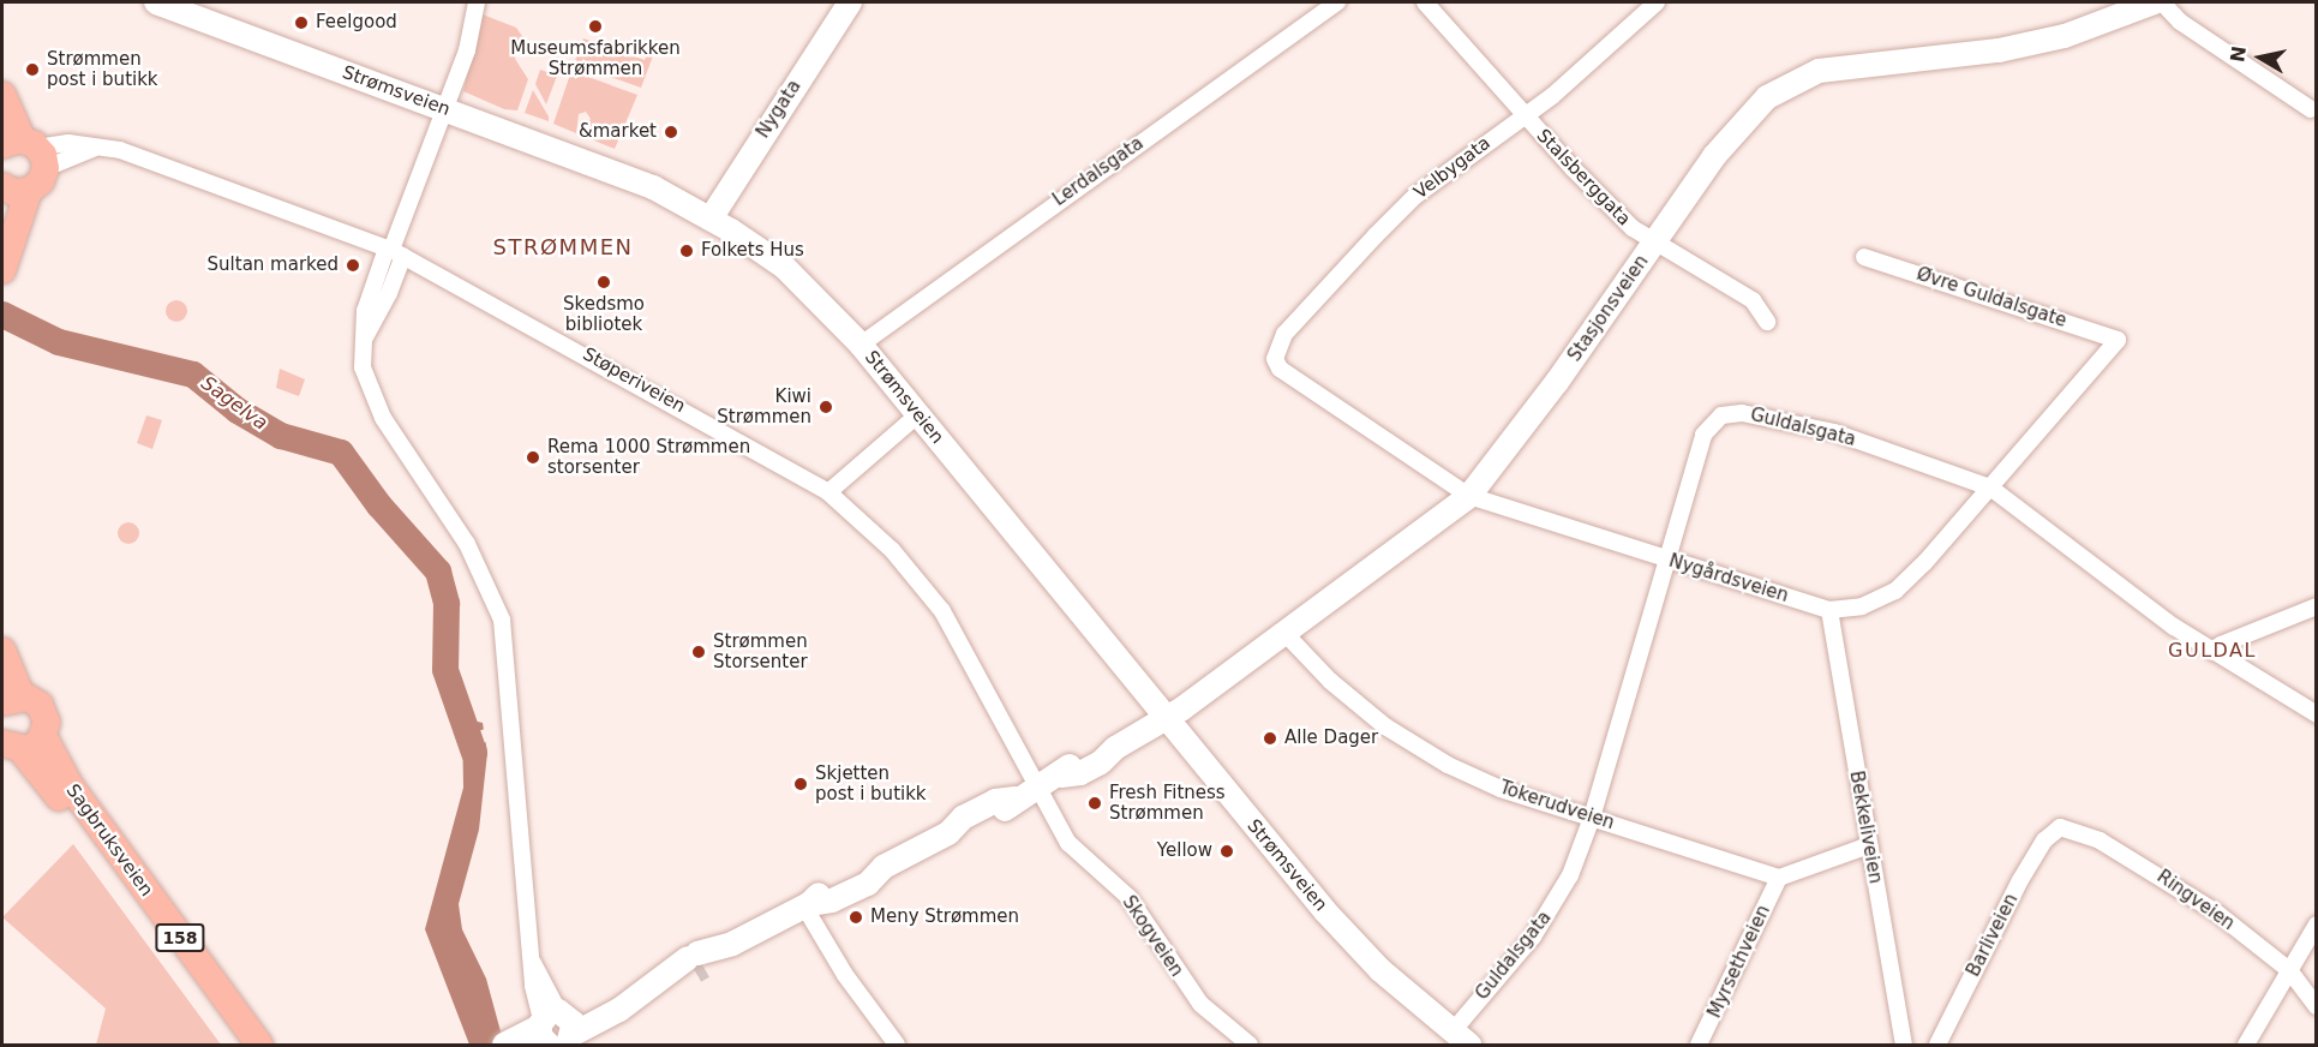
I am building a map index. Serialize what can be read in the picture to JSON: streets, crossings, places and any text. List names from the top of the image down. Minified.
{"streets":{"main road":["Strømsveien","Nygata","Stasjonsveien","Sagbruksveien","158"],"street":["Velbygata","Lerdalsgata","Stalsberggata","Øvre Guldalsgate","Støperiveien","Guldalsgata","Nygårdsveien","Tokerudveien","Bekkeliveien","Ringveien","Barliveien","Skogveien","Myrsethveien"]},"crossings":[["Strømsveien","Nygata"],["Strømsveien","Lerdalsgata"],["Strømsveien","Stasjonsveien"],["Strømsveien","Guldalsgata"],["Velbygata","Stalsberggata"],["Velbygata","Nygårdsveien"],["Stalsberggata","Stasjonsveien"],["Øvre Guldalsgate","Nygårdsveien"],["Stasjonsveien","Støperiveien"],["Stasjonsveien","Nygårdsveien"],["Stasjonsveien","Tokerudveien"],["Stasjonsveien","Skogveien"],["Støperiveien","Skogveien"],["Guldalsgata","Nygårdsveien"],["Guldalsgata","Tokerudveien"],["Nygårdsveien","Bekkeliveien"],["Tokerudveien","Myrsethveien"],["Sagbruksveien","158"],["Ringveien","Barliveien"]],"districts":["STRØMMEN","GULDAL"],"water":["Sagelva"],"places":["Feelgood","Museumsfabrikken Strømmen","Strømmen post i butikk","&market","Folkets Hus","Sultan marked","Skedsmo bibliotek","Kiwi Strømmen","Rema 1000 Strømmen storsenter","Strømmen Storsenter","Alle Dager","Skjetten post i butikk","Fresh Fitness Strømmen","Yellow","Meny Strømmen"],"north":"left"}
